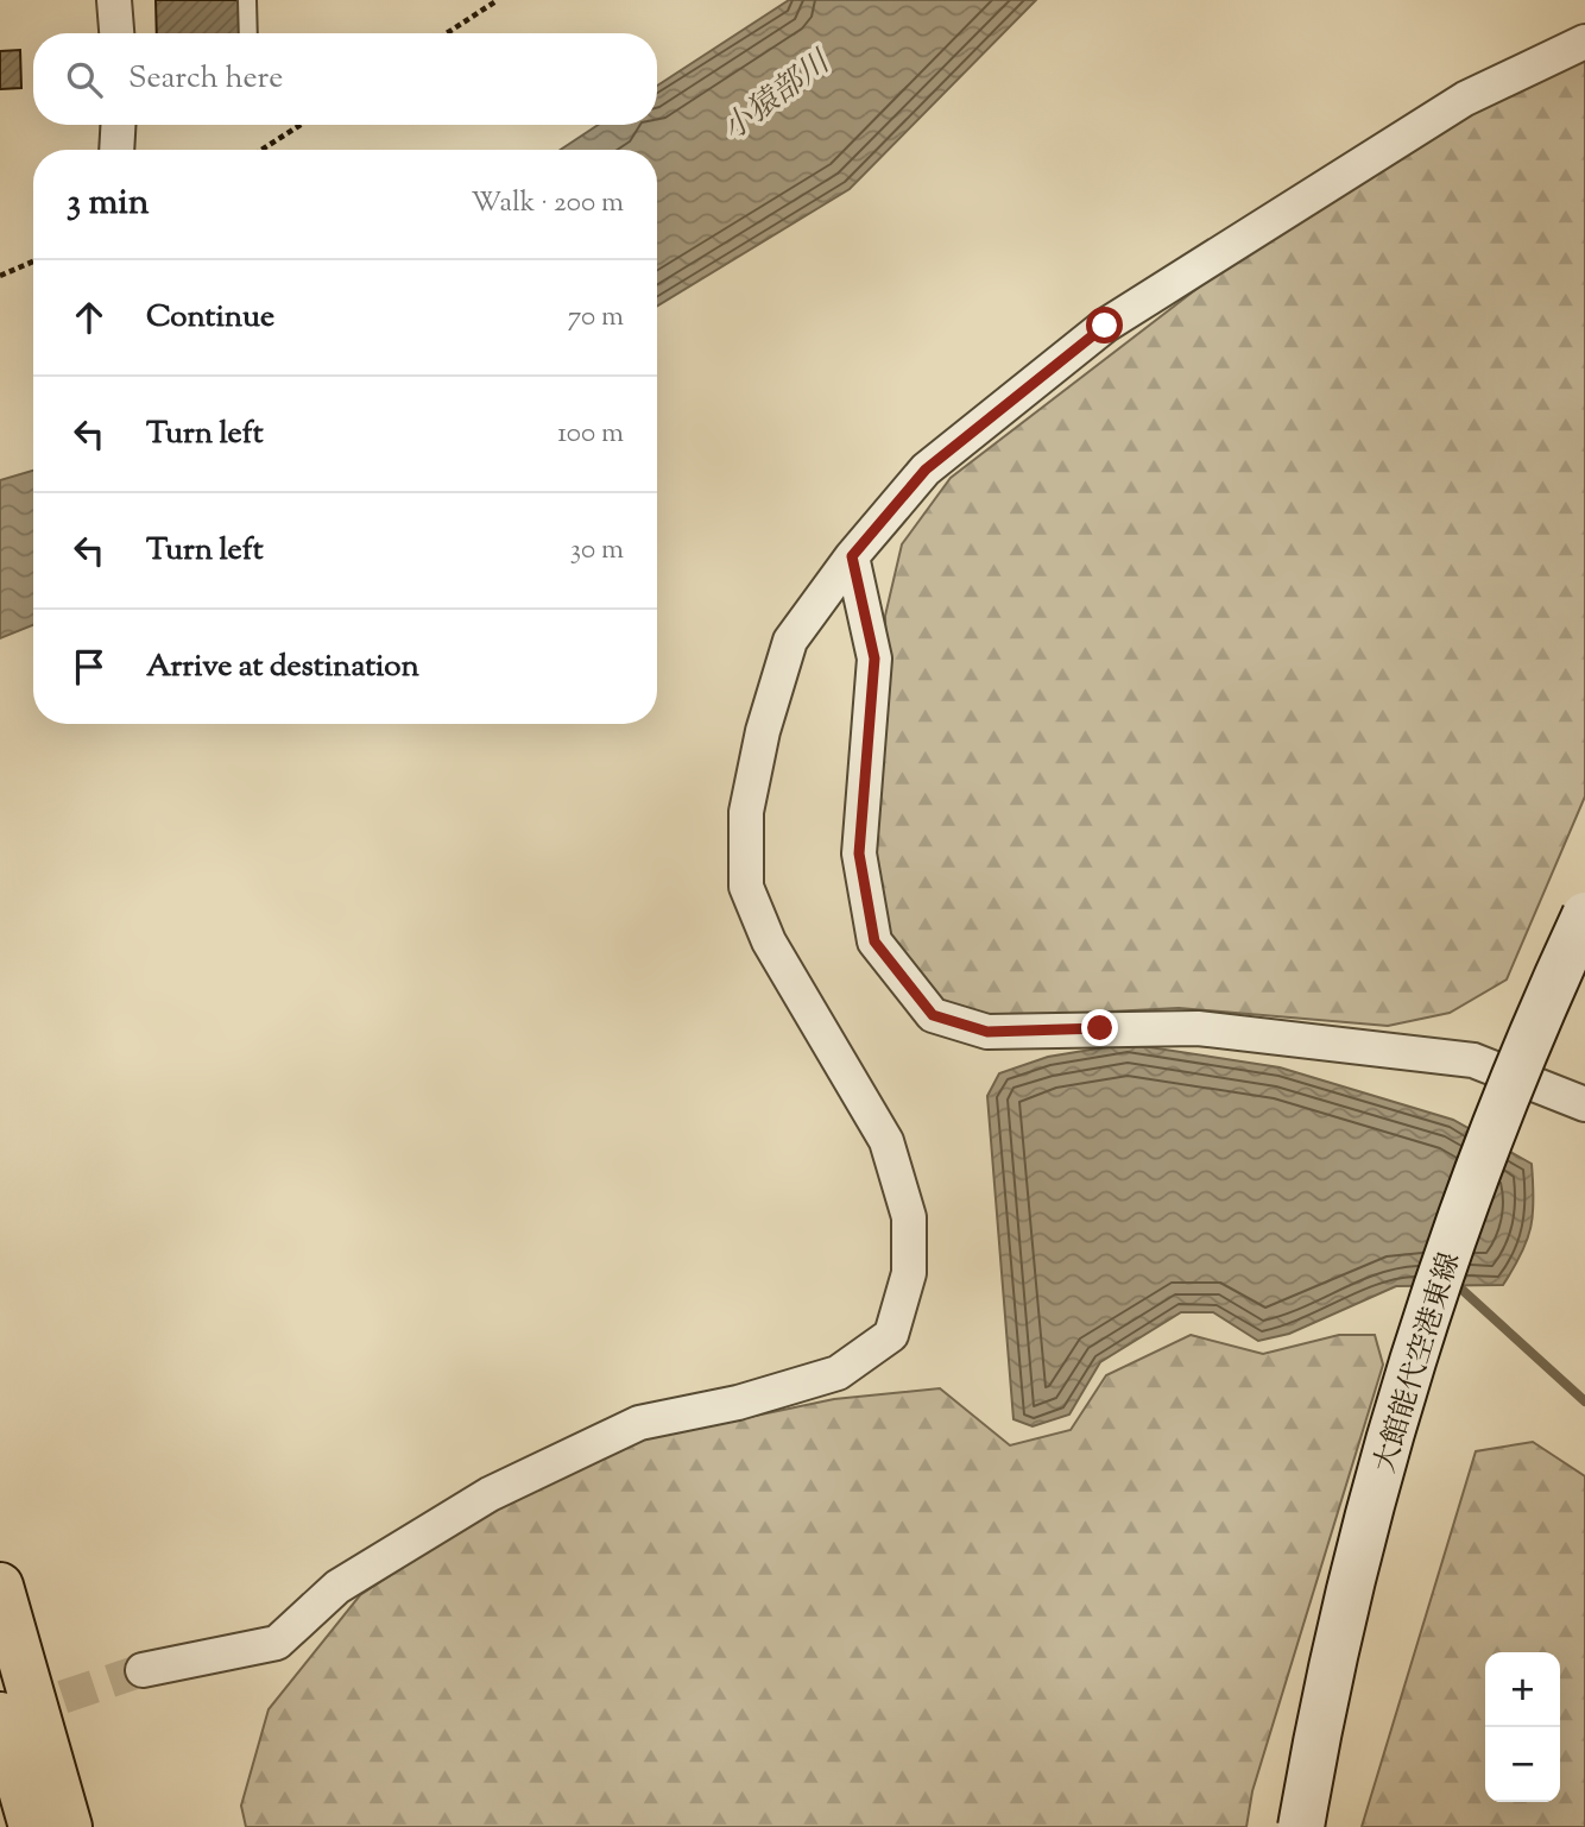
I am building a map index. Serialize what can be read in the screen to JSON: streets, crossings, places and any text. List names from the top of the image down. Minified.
{"streets":{"main road":["大館能代空港東線"]},"water":["小猿部川"],"page":{"search":"Search here","heading":["3 min","Walk · 200 m"],"list":[["Continue","70 m"],["Turn left","100 m"],["Turn left","30 m"],"Arrive at destination"],"map_buttons":["+","−"]}}
